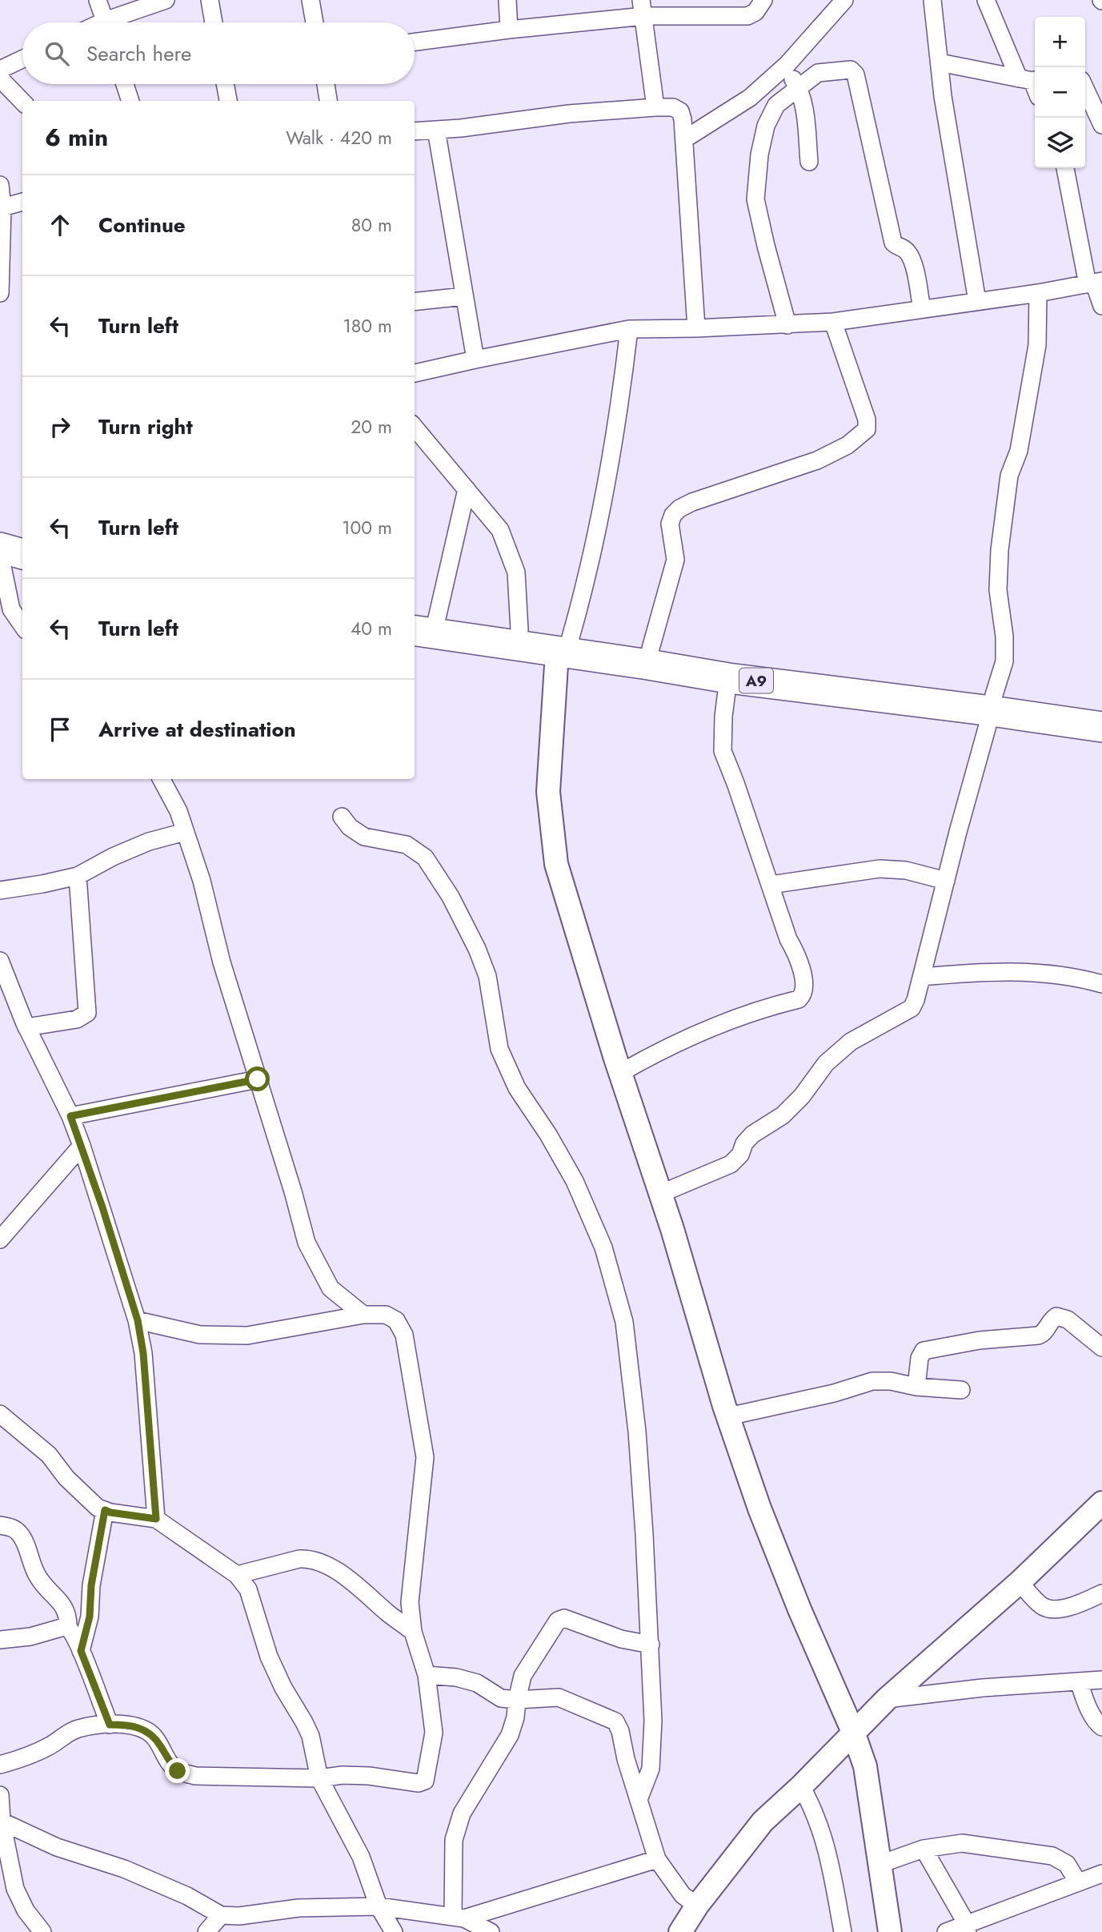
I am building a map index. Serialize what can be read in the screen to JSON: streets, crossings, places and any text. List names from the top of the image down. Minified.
{"streets":{"highway":["A9"]},"page":{"map_buttons":["+","−"],"search":"Search here","heading":["6 min","Walk · 420 m"],"list":[["Continue","80 m"],["Turn left","180 m"],["Turn right","20 m"],["Turn left","100 m"],["Turn left","40 m"],"Arrive at destination"]}}
